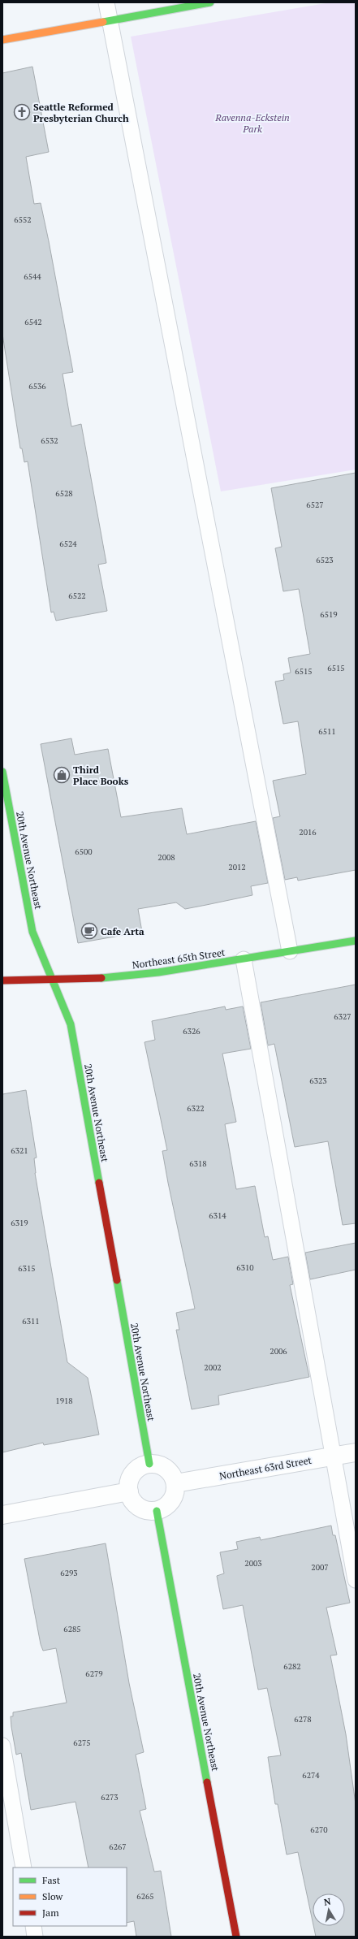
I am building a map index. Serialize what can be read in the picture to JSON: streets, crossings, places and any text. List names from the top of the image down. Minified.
{"streets":{"street":["20th Avenue Northeast","Northeast 65th Street","Northeast 63rd Street"]},"crossings":[["20th Avenue Northeast","Northeast 65th Street"],["20th Avenue Northeast","Northeast 63rd Street"]],"parks":["Ravenna-Eckstein Park"],"places":{"church":["Seattle Reformed Presbyterian Church"],"shop":["Third Place Books"],"cafe":["Cafe Arta"]},"house_numbers":["6552","6544","6542","6536","6532","6528","6527","6524","6523","6522","6519","6515","6515","6511","2016","6500","2008","2012","6327","6326","6323","6322","6321","6318","6314","6319","6310","6315","6311","2006","2002","1918","2003","2007","6293","6285","6282","6279","6278","6275","6274","6273","6270","6267","6265"],"legend":["Fast","Slow","Jam"],"north":"top"}
